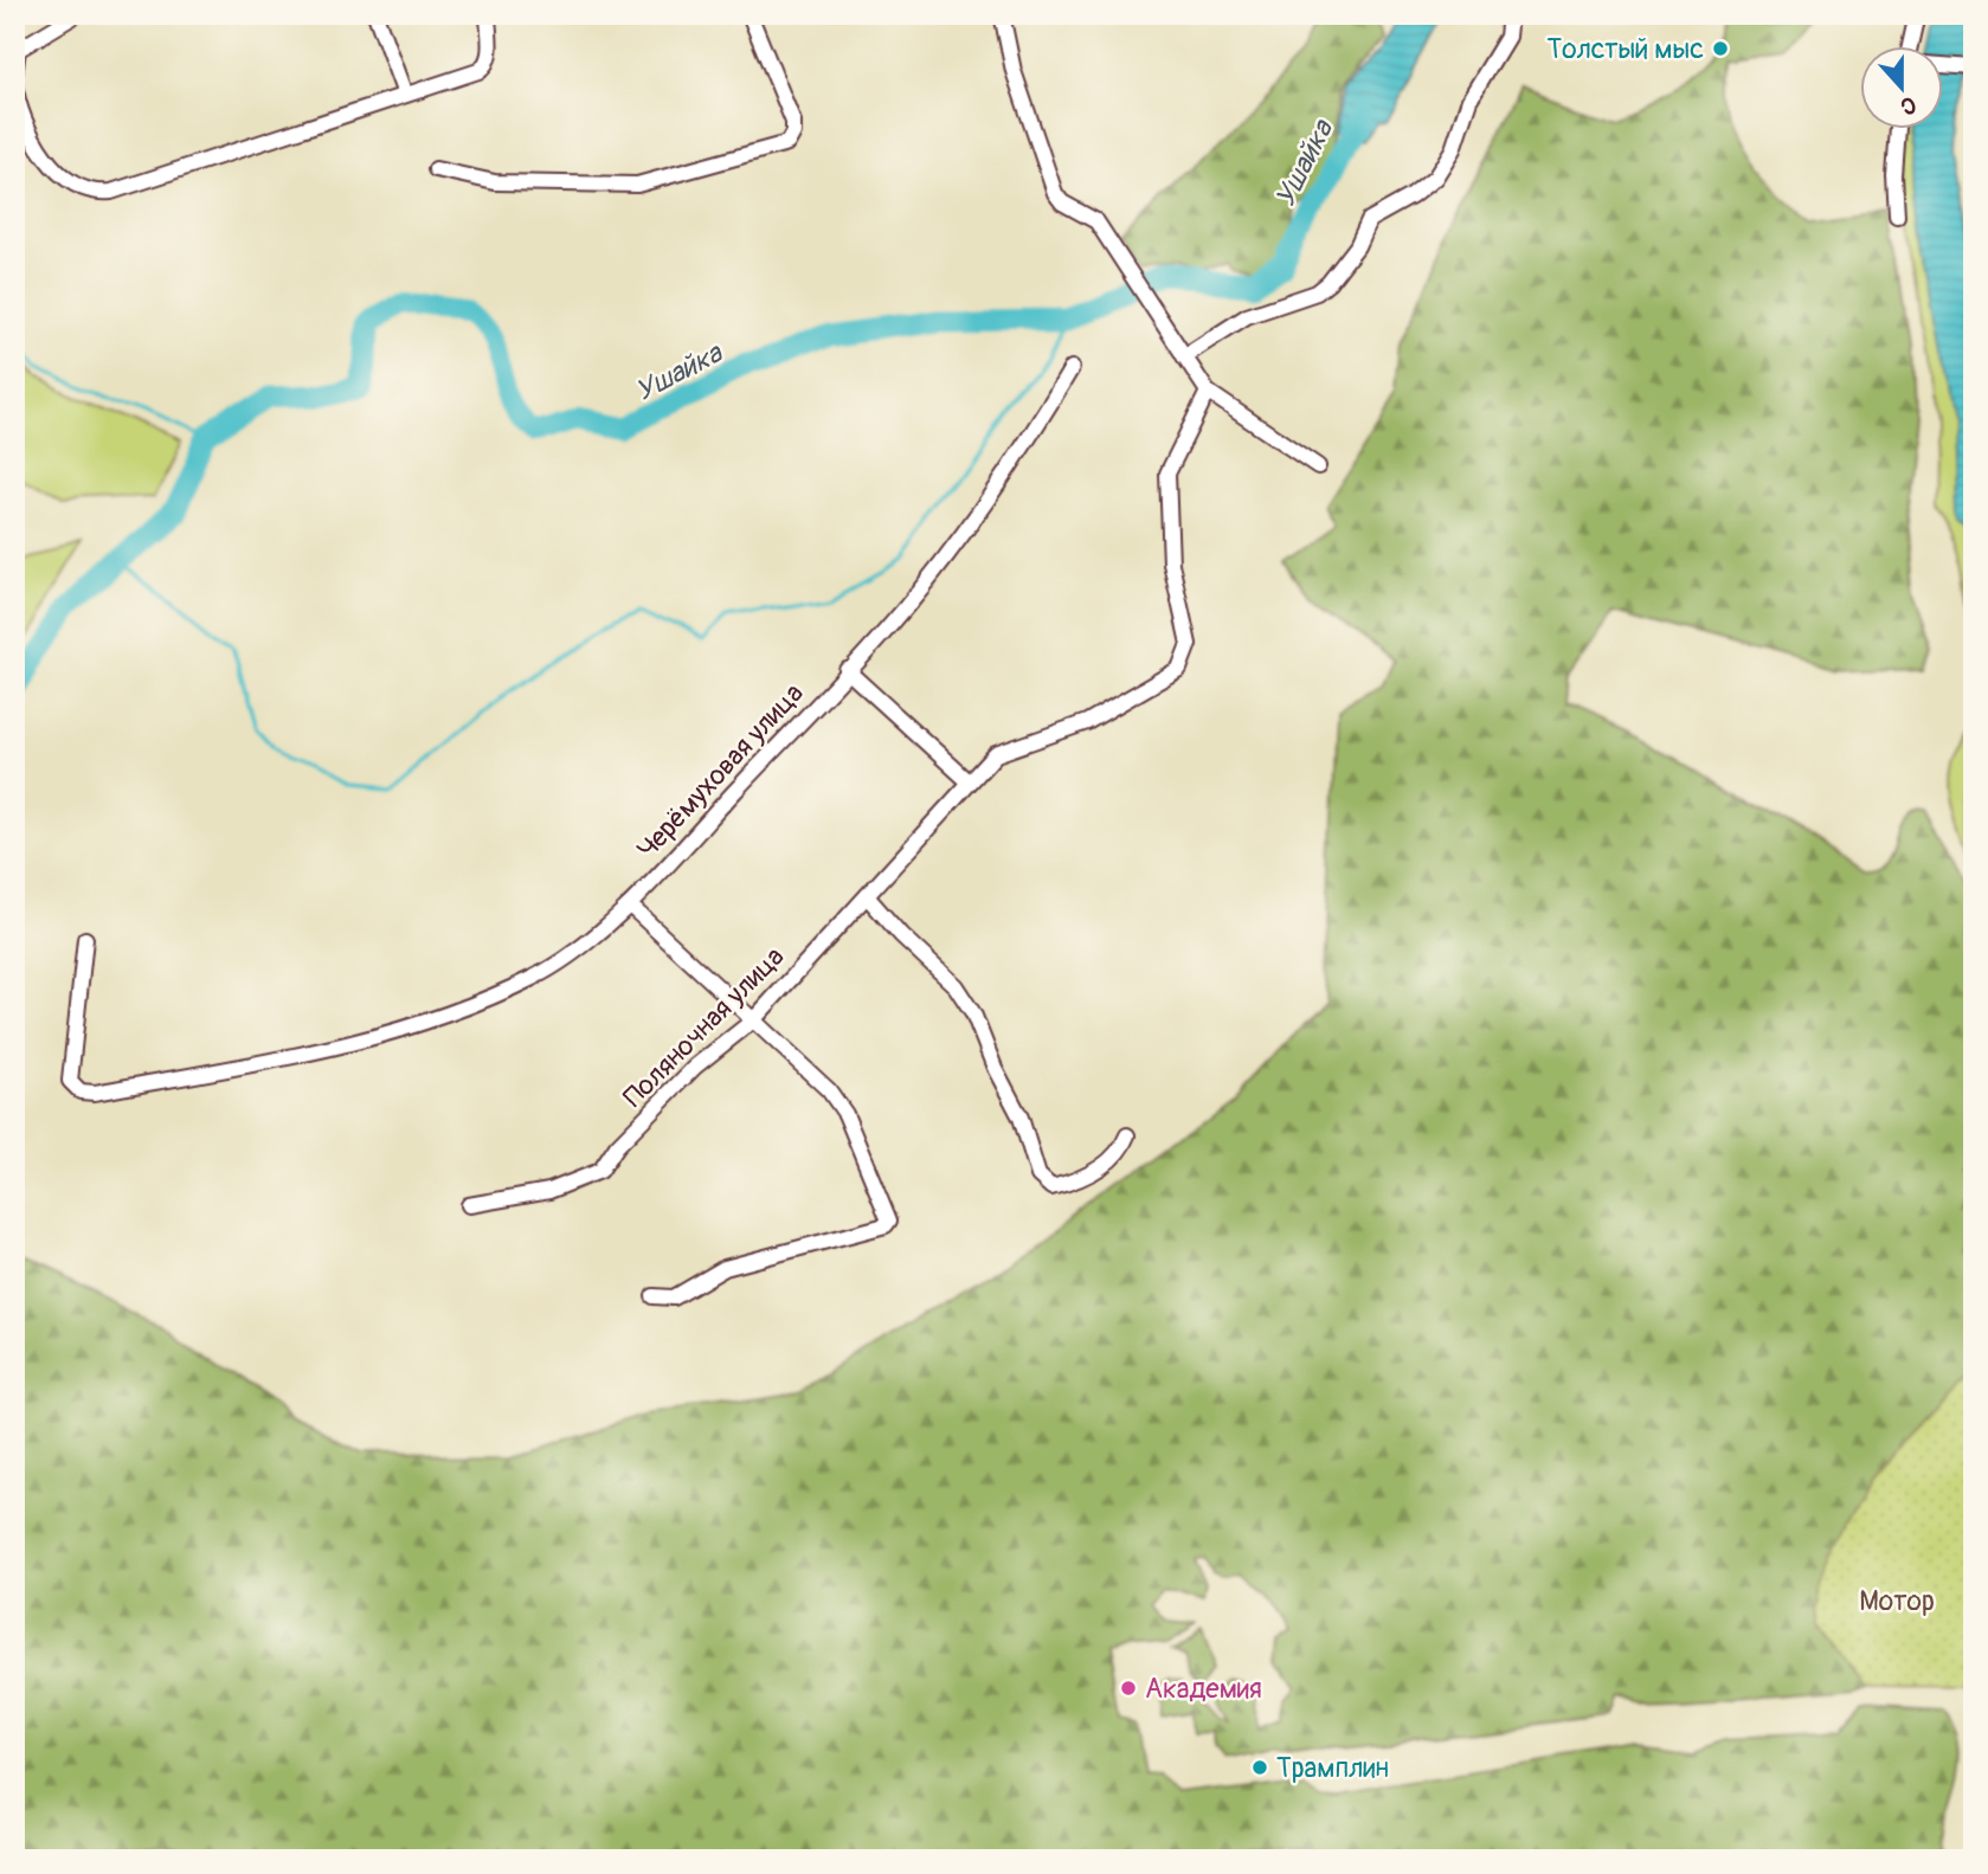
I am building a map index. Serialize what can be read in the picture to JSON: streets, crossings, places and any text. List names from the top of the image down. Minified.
{"streets":{"street":["Черёмуховая улица","Поляночная улица"]},"water":["Ушайка"],"parks":["Мотор"],"places":["Толстый мыс","Академия","Трамплин"],"north":"bottom"}
